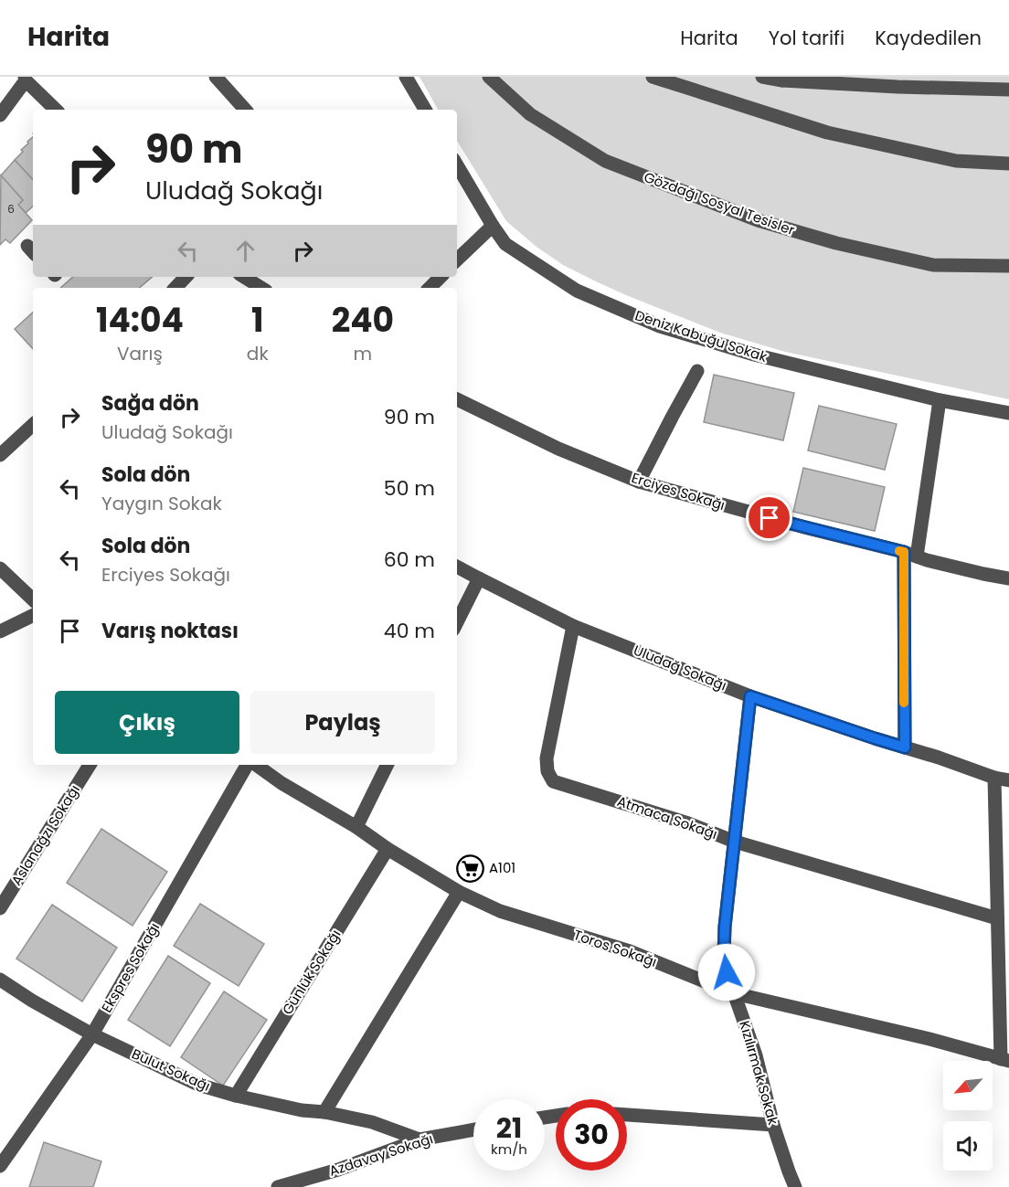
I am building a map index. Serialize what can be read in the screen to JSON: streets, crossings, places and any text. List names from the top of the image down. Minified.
{"streets":{"street":["Gözdağı Sosyal Tesisler","Deniz Kabuğu Sokak","Erciyes Sokağı","Uludağ Sokağı","Atmaca Sokağı","Aslanağzı Sokağı","Toros Sokağı","Ekspres Sokağı","Günlük Sokağı","Bulut Sokağı","Kızılırmak Sokak","Azdavay Sokağı"]},"crossings":[["Uludağ Sokağı","Atmaca Sokağı"],["Uludağ Sokağı","Kızılırmak Sokak"],["Atmaca Sokağı","Kızılırmak Sokak"],["Toros Sokağı","Günlük Sokağı"],["Toros Sokağı","Kızılırmak Sokak"],["Ekspres Sokağı","Bulut Sokağı"],["Günlük Sokağı","Bulut Sokağı"],["Bulut Sokağı","Azdavay Sokağı"]],"places":{"supermarket":["A101"]},"house_numbers":["6"],"north":"bottom left","page":{"header":"Harita","nav":["Harita","Yol tarifi","Kaydedilen"],"turn":["90 m","Uludağ Sokağı"],"eta":["14:04","Varış","1","dk","240","m"],"list":[{"name":"Sağa dön","note":"Uludağ Sokağı","value":"90 m"},{"name":"Sola dön","note":"Yaygın Sokak","value":"50 m"},{"name":"Sola dön","note":"Erciyes Sokağı","value":"60 m"},{"name":"Varış noktası","value":"40 m"}],"buttons":["Çıkış","Paylaş"],"speed":"21 km/h","limit":"30"}}
